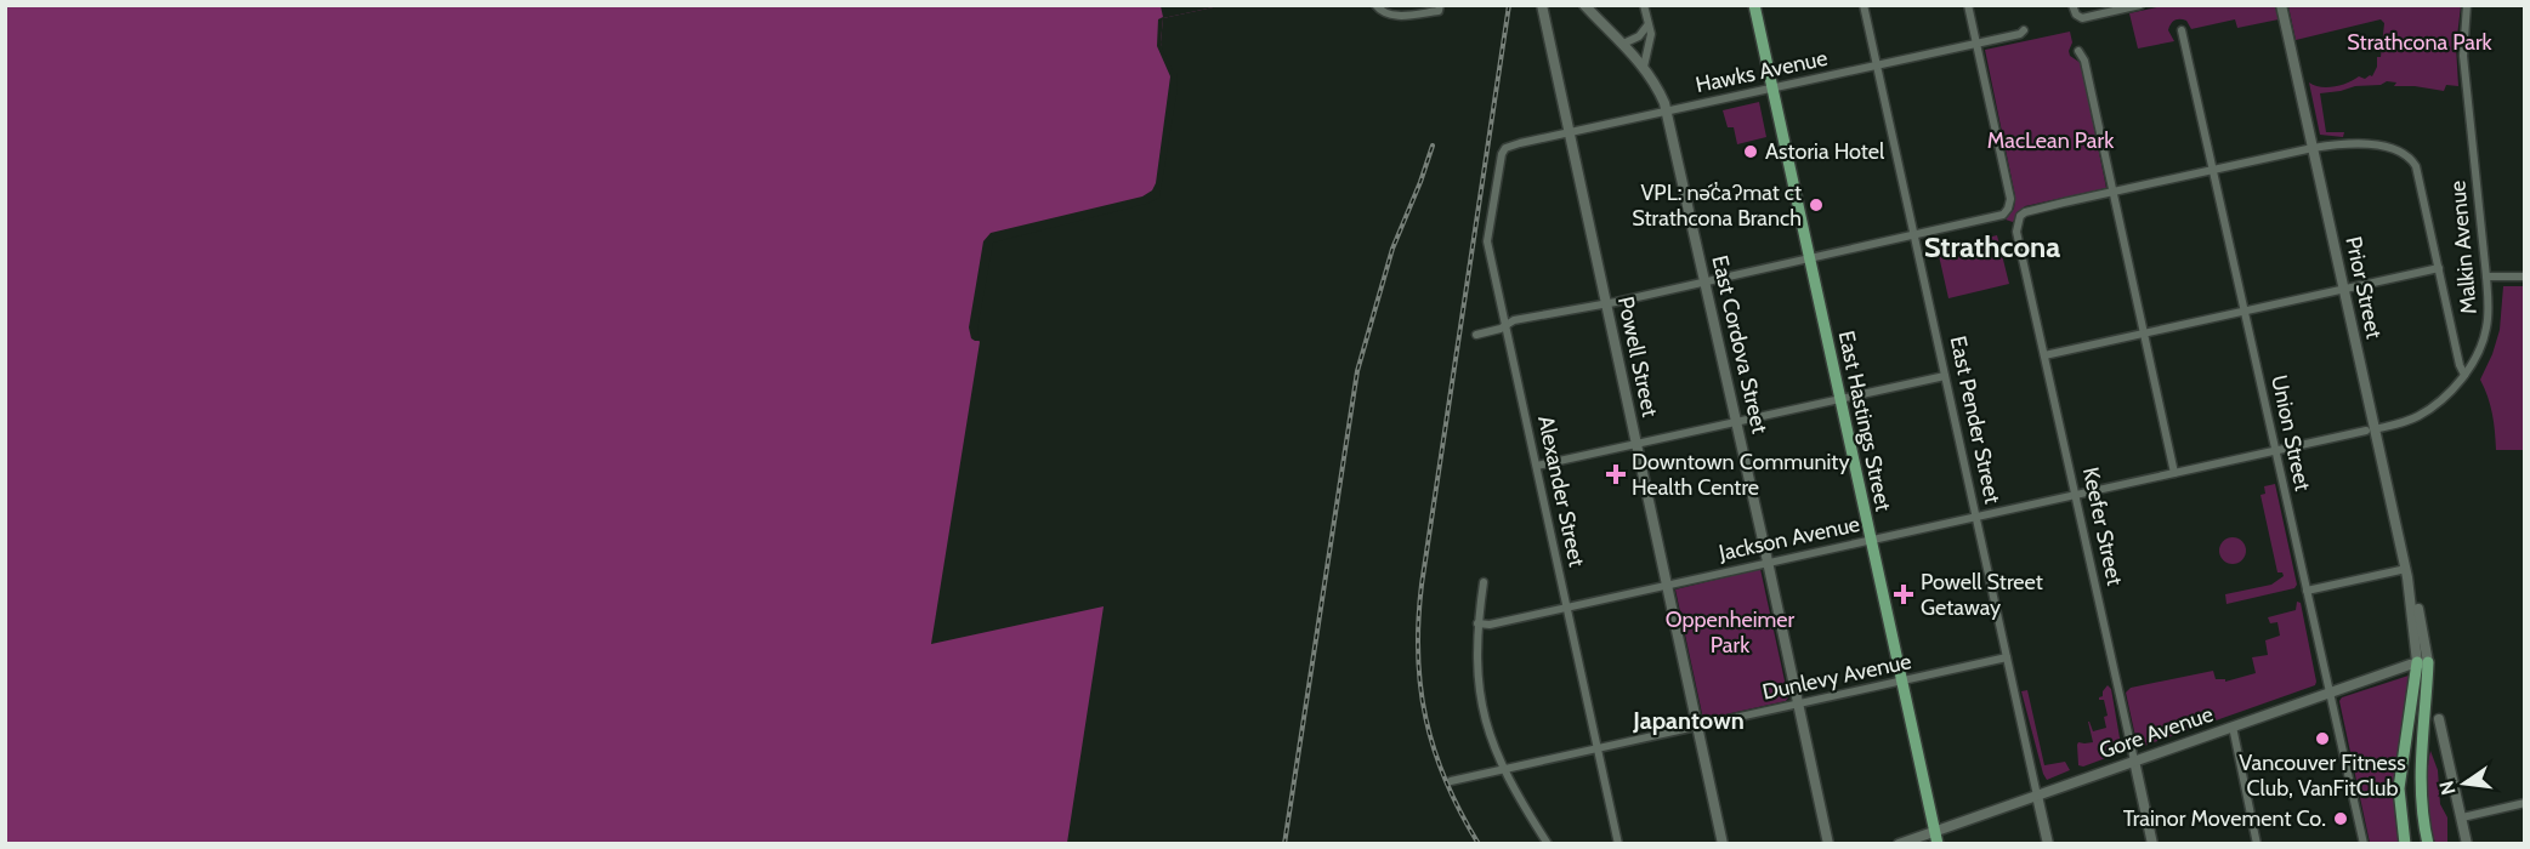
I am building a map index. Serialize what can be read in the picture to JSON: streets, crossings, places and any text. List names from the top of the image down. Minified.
{"streets":{"main road":["Prior Street","East Cordova Street","Powell Street","East Pender Street","East Hastings Street","Keefer Street","Gore Avenue"],"street":["Hawks Avenue","Malkin Avenue","Union Street","Alexander Street","Jackson Avenue","Dunlevy Avenue"]},"crossings":[["Hawks Avenue","East Cordova Street"],["Hawks Avenue","Powell Street"],["Hawks Avenue","East Pender Street"],["Hawks Avenue","East Hastings Street"],["Hawks Avenue","Alexander Street"],["Malkin Avenue","Prior Street"],["Malkin Avenue","Jackson Avenue"],["Prior Street","Jackson Avenue"],["Prior Street","Gore Avenue"],["East Cordova Street","Jackson Avenue"],["East Cordova Street","Dunlevy Avenue"],["Powell Street","Jackson Avenue"],["Powell Street","Dunlevy Avenue"],["East Pender Street","Jackson Avenue"],["East Pender Street","Dunlevy Avenue"],["East Pender Street","Gore Avenue"],["East Hastings Street","Jackson Avenue"],["East Hastings Street","Dunlevy Avenue"],["East Hastings Street","Gore Avenue"],["Union Street","Jackson Avenue"],["Union Street","Gore Avenue"],["Alexander Street","Jackson Avenue"],["Alexander Street","Dunlevy Avenue"],["Keefer Street","Jackson Avenue"],["Keefer Street","Gore Avenue"]],"districts":["Strathcona","Japantown"],"parks":["Strathcona Park","MacLean Park","Oppenheimer Park"],"places":{"other":["Astoria Hotel","VPL: nə́c̓aʔmat ct Strathcona Branch","Vancouver Fitness Club, VanFitClub","Trainor Movement Co."],"health":["Downtown Community Health Centre","Powell Street Getaway"]},"north":"left"}
